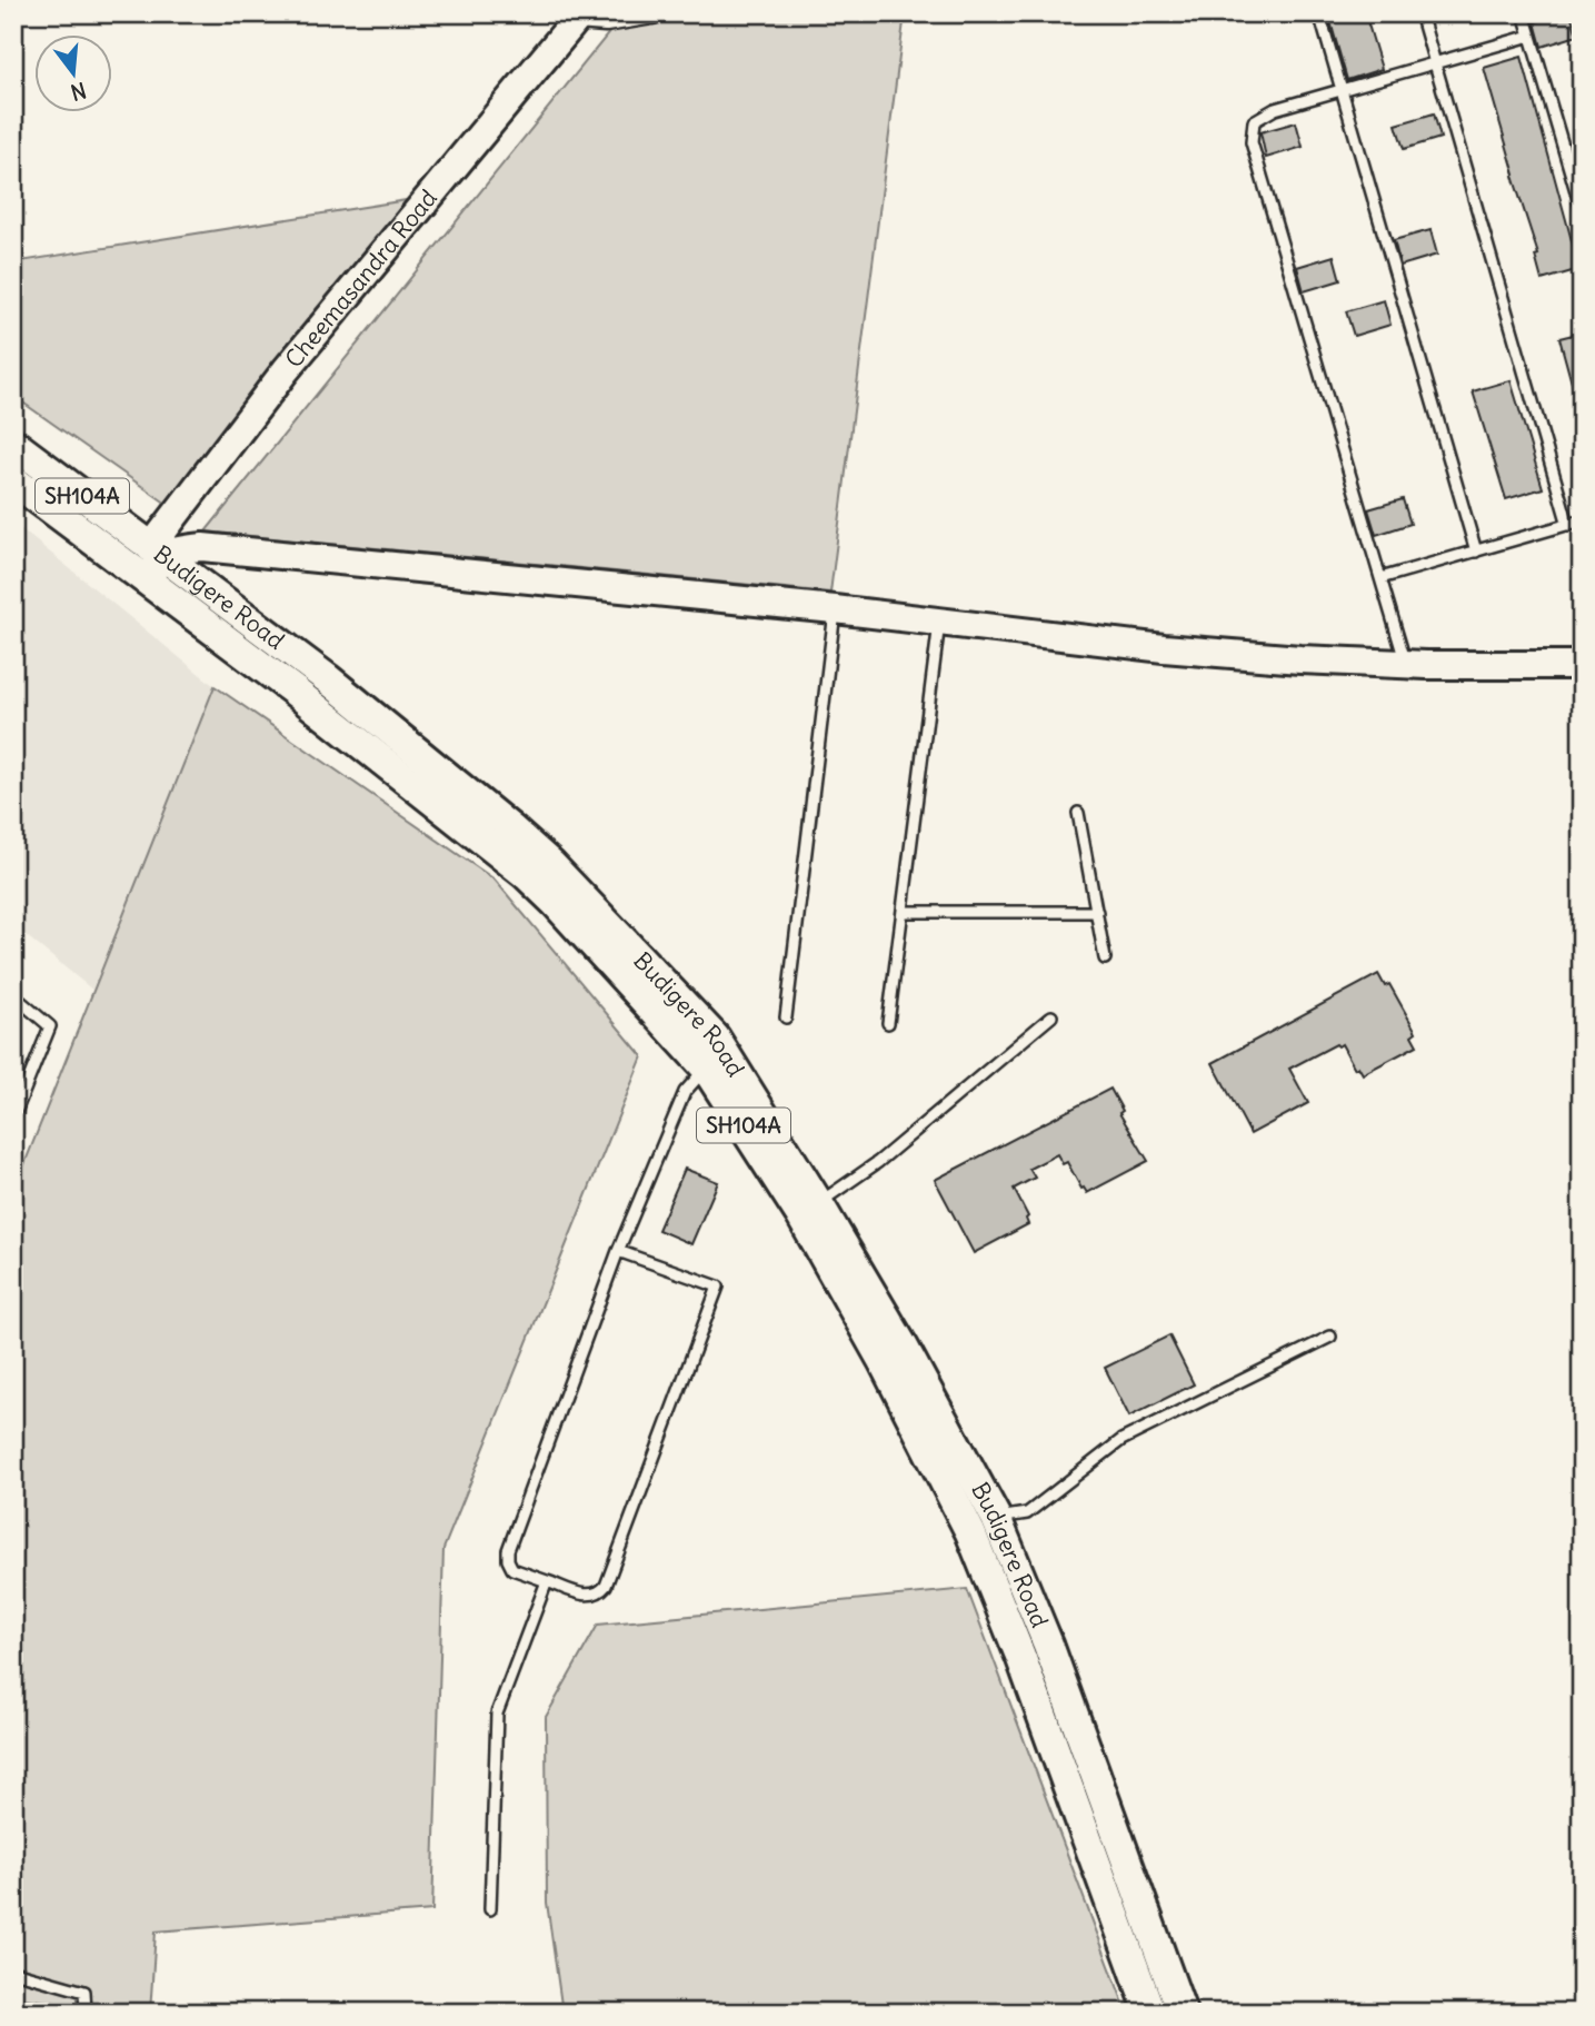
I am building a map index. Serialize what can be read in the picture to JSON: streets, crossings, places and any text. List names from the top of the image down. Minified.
{"streets":{"main road":["SH104A","Budigere Road"],"street":["Cheemasandra Road"]},"crossings":[["Cheemasandra Road","Budigere Road"]],"north":"bottom"}
